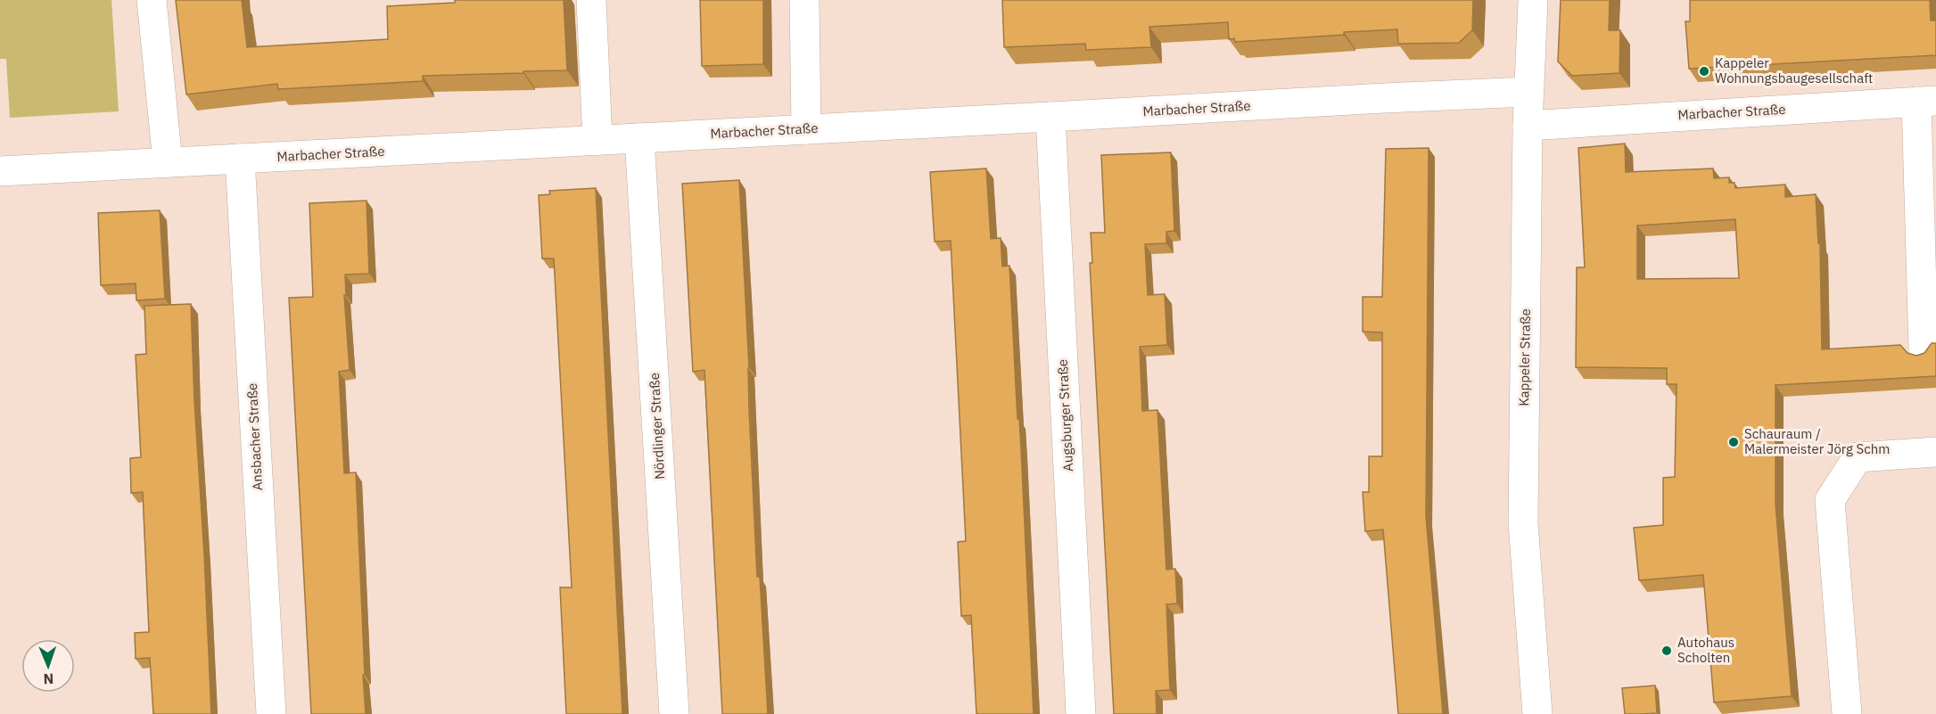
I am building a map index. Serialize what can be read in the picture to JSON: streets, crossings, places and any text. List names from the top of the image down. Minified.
{"streets":{"street":["Marbacher Straße","Kappeler Straße","Augsburger Straße","Nördlinger Straße","Ansbacher Straße"]},"crossings":[["Marbacher Straße","Kappeler Straße"],["Marbacher Straße","Augsburger Straße"],["Marbacher Straße","Nördlinger Straße"],["Marbacher Straße","Ansbacher Straße"]],"places":["Kappeler Wohnungsbaugesellschaft","Schauraum / Malermeister Jörg Schm","Autohaus Scholten"],"north":"bottom"}
